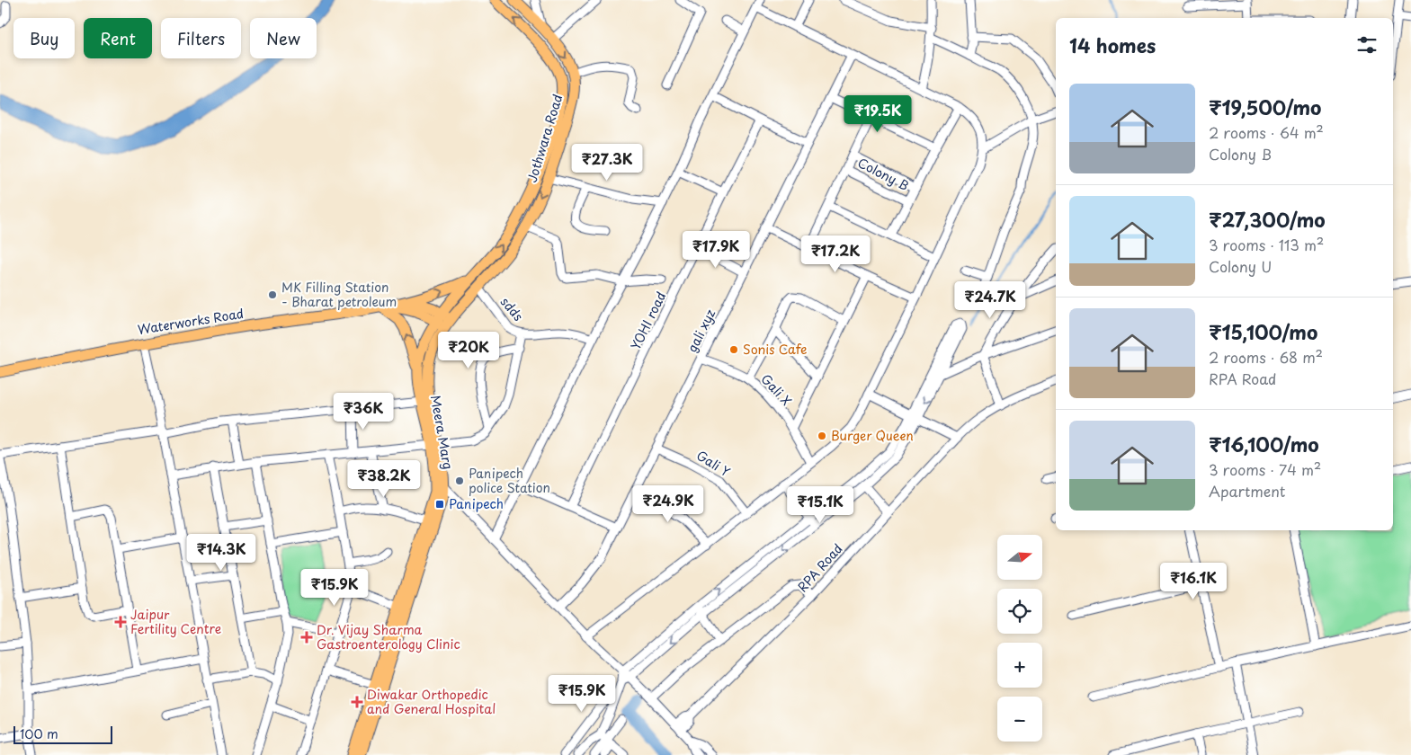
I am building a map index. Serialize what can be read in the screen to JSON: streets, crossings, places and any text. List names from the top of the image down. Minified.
{"streets":{"main road":["Jothwara Road","Waterworks Road","Meera Marg"],"street":["Colony B","sdds","YOHI road","gali xyz","Gali X","Gali Y","RPA Road"]},"crossings":[["Jothwara Road","sdds"],["Jothwara Road","Meera Marg"],["gali xyz","Gali X"],["gali xyz","Gali Y"]],"places":{"other":["MK Filling Station - Bharat petroleum","Sonis Cafe","Burger Queen","Panipech police Station"],"transit":["Panipech"],"health":["Jaipur Fertility Centre","Dr. Vijay Sharma Gastroenterology Clinic","Diwakar Orthopedic and General Hospital"]},"scale_bar":"100 m","north":"right","page":{"chip":["Buy","Rent","Filters","New"],"heading":"14 homes","list":[{"name":"₹19,500/mo","note":"2 rooms · 64 m² · Colony B"},{"name":"₹27,300/mo","note":"3 rooms · 113 m² · Colony U"},{"name":"₹15,100/mo","note":"2 rooms · 68 m² · RPA Road"},{"name":"₹16,100/mo","note":"3 rooms · 74 m² · Apartment"}],"price":["₹19.5K","₹27.3K","₹17.9K","₹17.2K","₹24.7K","₹20K","₹36K","₹38.2K","₹24.9K","₹15.1K","₹14.3K","₹16.1K","₹15.9K","₹15.9K"],"map_buttons":["+","−"],"scale":"100 m"}}
